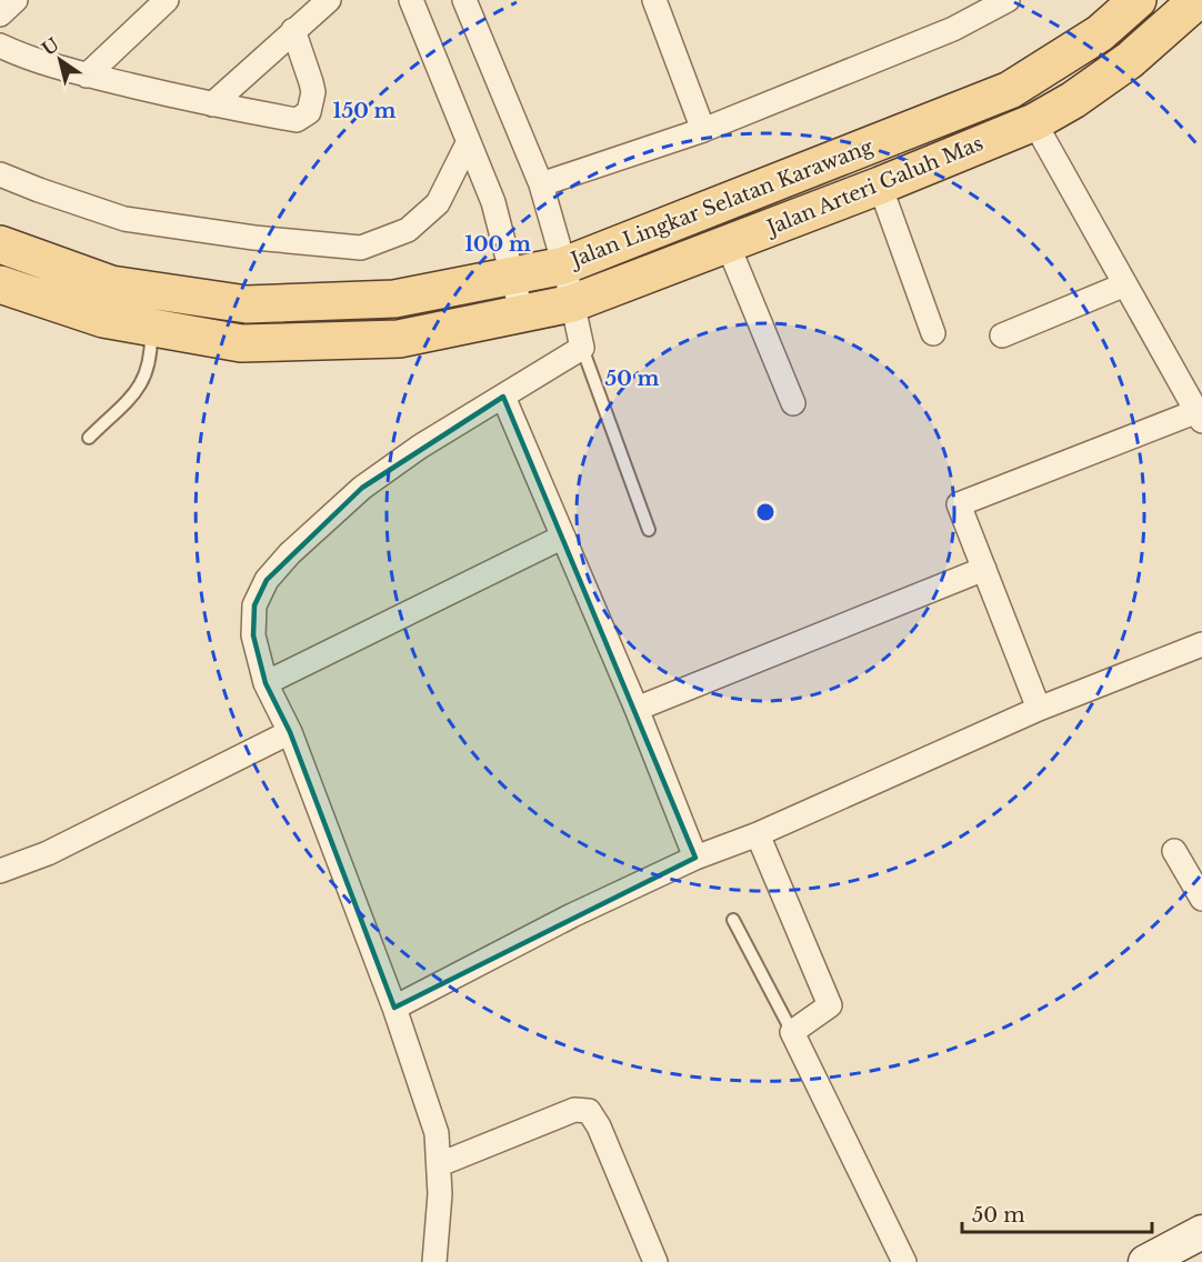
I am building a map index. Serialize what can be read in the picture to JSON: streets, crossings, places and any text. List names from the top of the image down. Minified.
{"streets":{"main road":["Jalan Arteri Galuh Mas","Jalan Lingkar Selatan Karawang"]},"scale_bar":"50 m","north":"top left","rings":["150 m","100 m","50 m"]}
